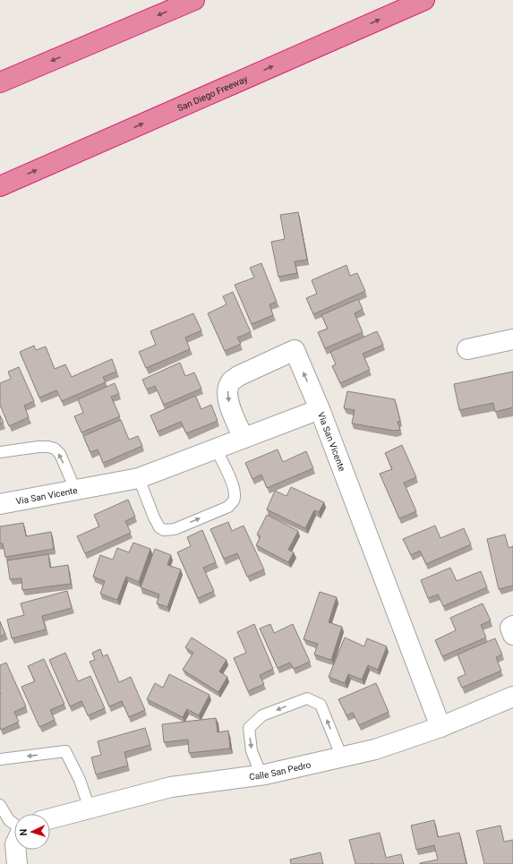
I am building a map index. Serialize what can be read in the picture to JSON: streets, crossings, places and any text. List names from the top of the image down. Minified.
{"streets":{"highway":["San Diego Freeway"],"street":["Via San Vicente","Calle San Pedro"]},"crossings":[["Via San Vicente","Calle San Pedro"]],"north":"left"}
